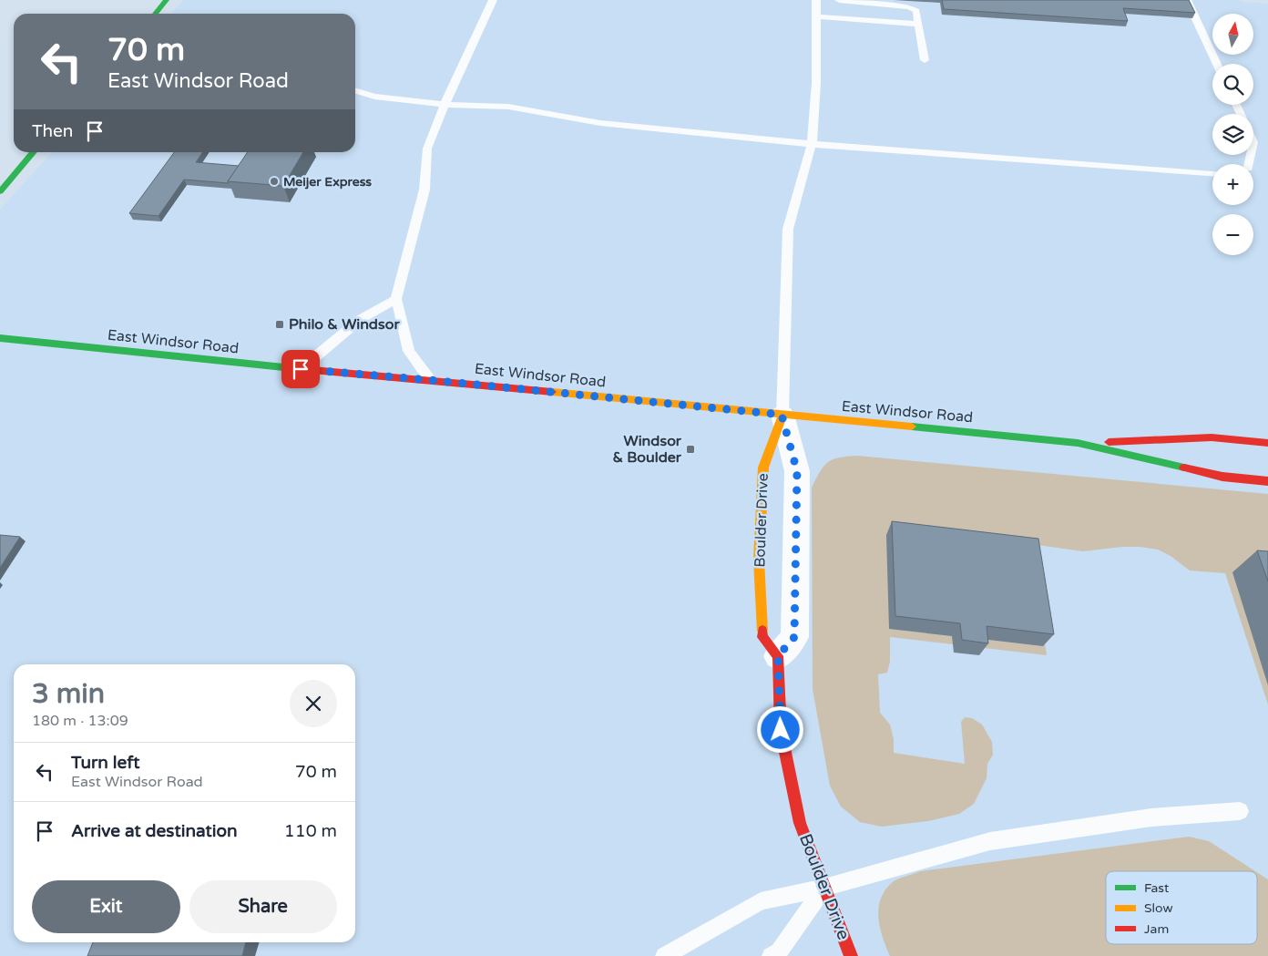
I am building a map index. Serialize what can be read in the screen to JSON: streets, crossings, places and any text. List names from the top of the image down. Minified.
{"streets":{"main road":["East Windsor Road","Boulder Drive"]},"crossings":[["East Windsor Road","Boulder Drive"]],"places":{"other":["Meijer Express"],"transit":["Philo & Windsor","Windsor & Boulder"]},"legend":["Fast","Slow","Jam"],"north":"top","page":{"map_buttons":["+","−"],"turn":["70 m","East Windsor Road"],"then":"Then","heading":["3 min","180 m · 13:09"],"list":[{"name":"Turn left","note":"East Windsor Road","value":"70 m"},{"name":"Arrive at destination","value":"110 m"}],"buttons":["Exit","Share"]}}
